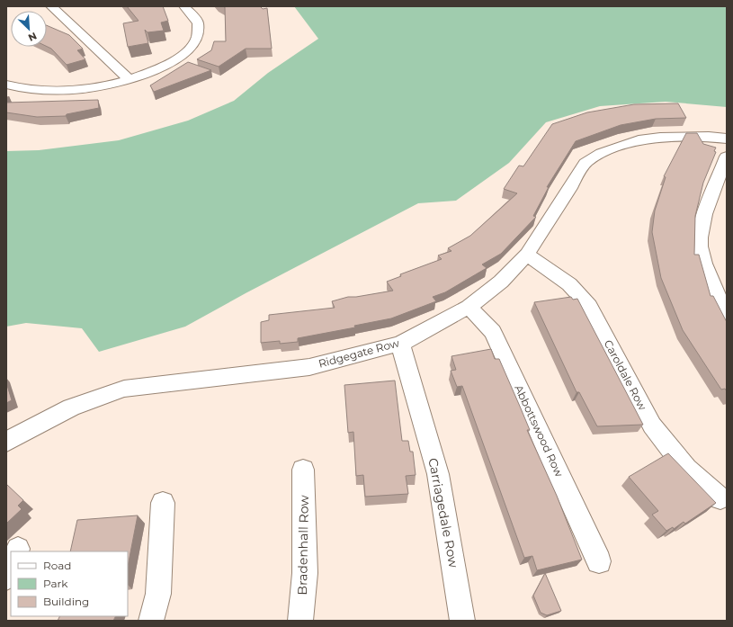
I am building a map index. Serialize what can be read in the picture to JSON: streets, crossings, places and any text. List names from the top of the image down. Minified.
{"streets":{"street":["Ridgegate Row","Caroldale Row","Abbottswood Row","Carriagedale Row","Bradenhall Row"]},"crossings":[["Ridgegate Row","Caroldale Row"],["Ridgegate Row","Abbottswood Row"],["Ridgegate Row","Carriagedale Row"]],"legend":["Road","Park","Building"],"north":"bottom right"}
